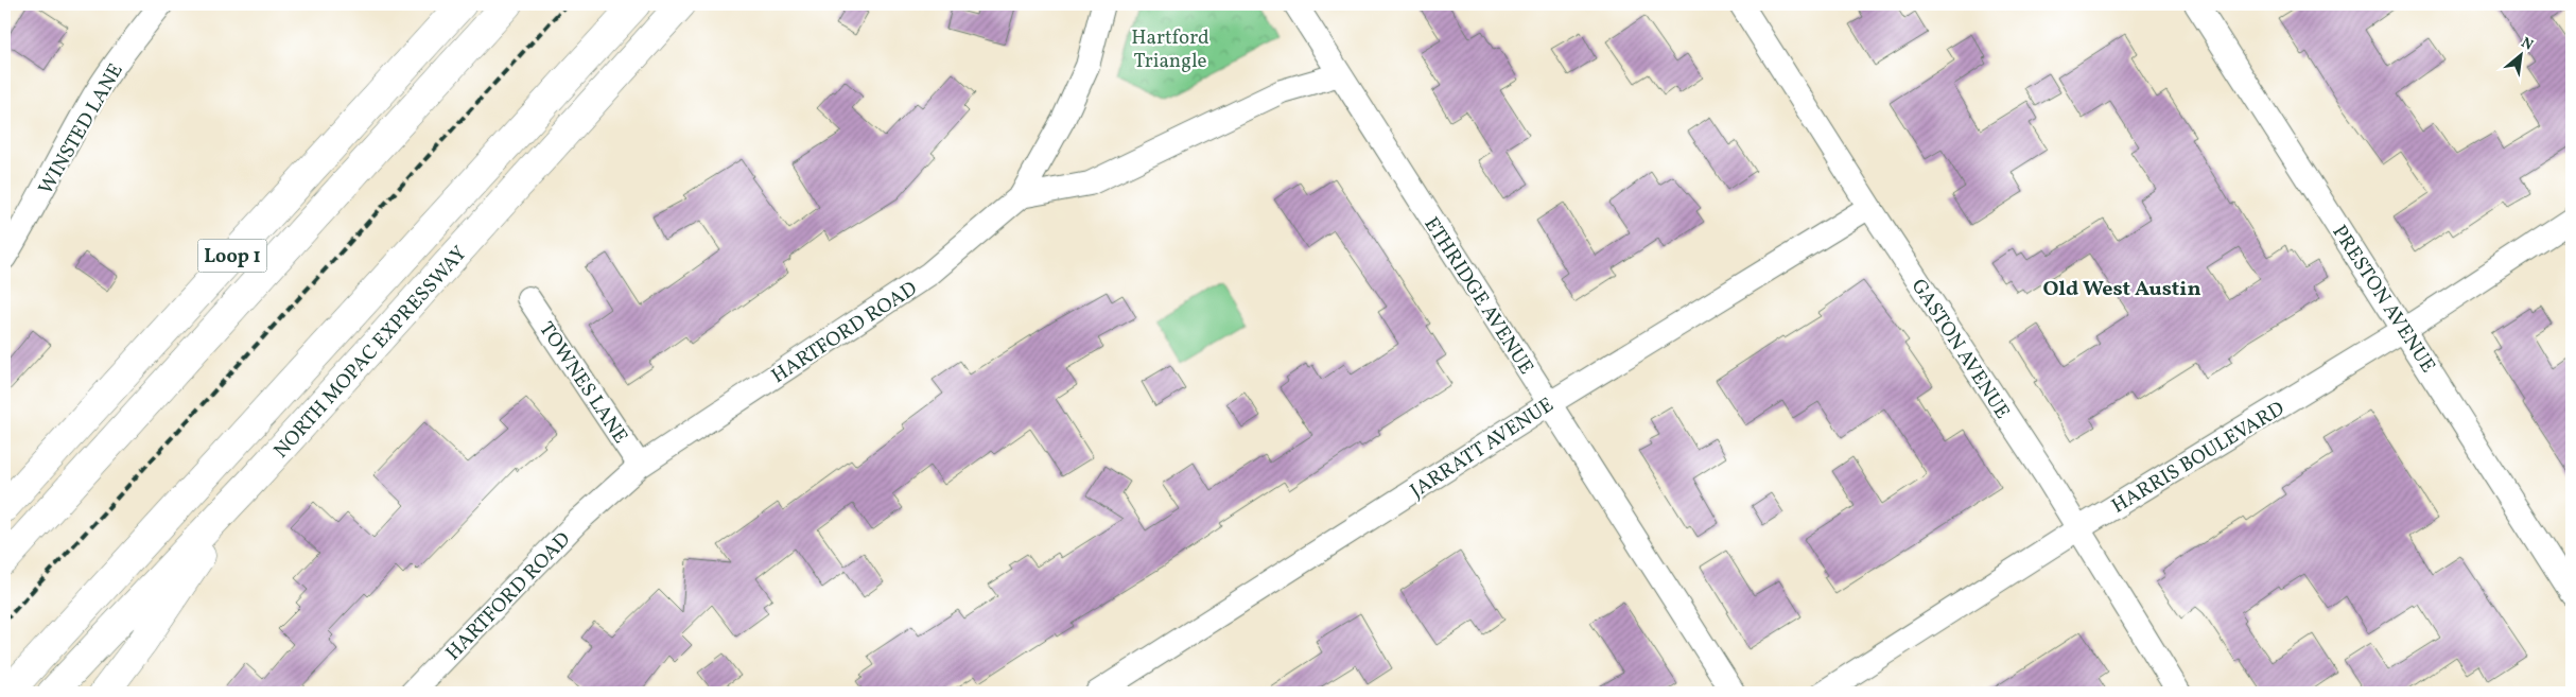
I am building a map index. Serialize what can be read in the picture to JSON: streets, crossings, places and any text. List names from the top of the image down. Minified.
{"streets":{"highway":["Loop 1","NORTH MOPAC EXPRESSWAY"],"street":["WINSTED LANE","ETHRIDGE AVENUE","PRESTON AVENUE","HARTFORD ROAD","GASTON AVENUE","TOWNES LANE","JARRATT AVENUE","HARRIS BOULEVARD"]},"crossings":[["ETHRIDGE AVENUE","HARTFORD ROAD"],["ETHRIDGE AVENUE","JARRATT AVENUE"],["PRESTON AVENUE","HARRIS BOULEVARD"],["HARTFORD ROAD","TOWNES LANE"],["GASTON AVENUE","JARRATT AVENUE"],["GASTON AVENUE","HARRIS BOULEVARD"]],"districts":["Old West Austin"],"parks":["Hartford Triangle"],"north":"top right"}
